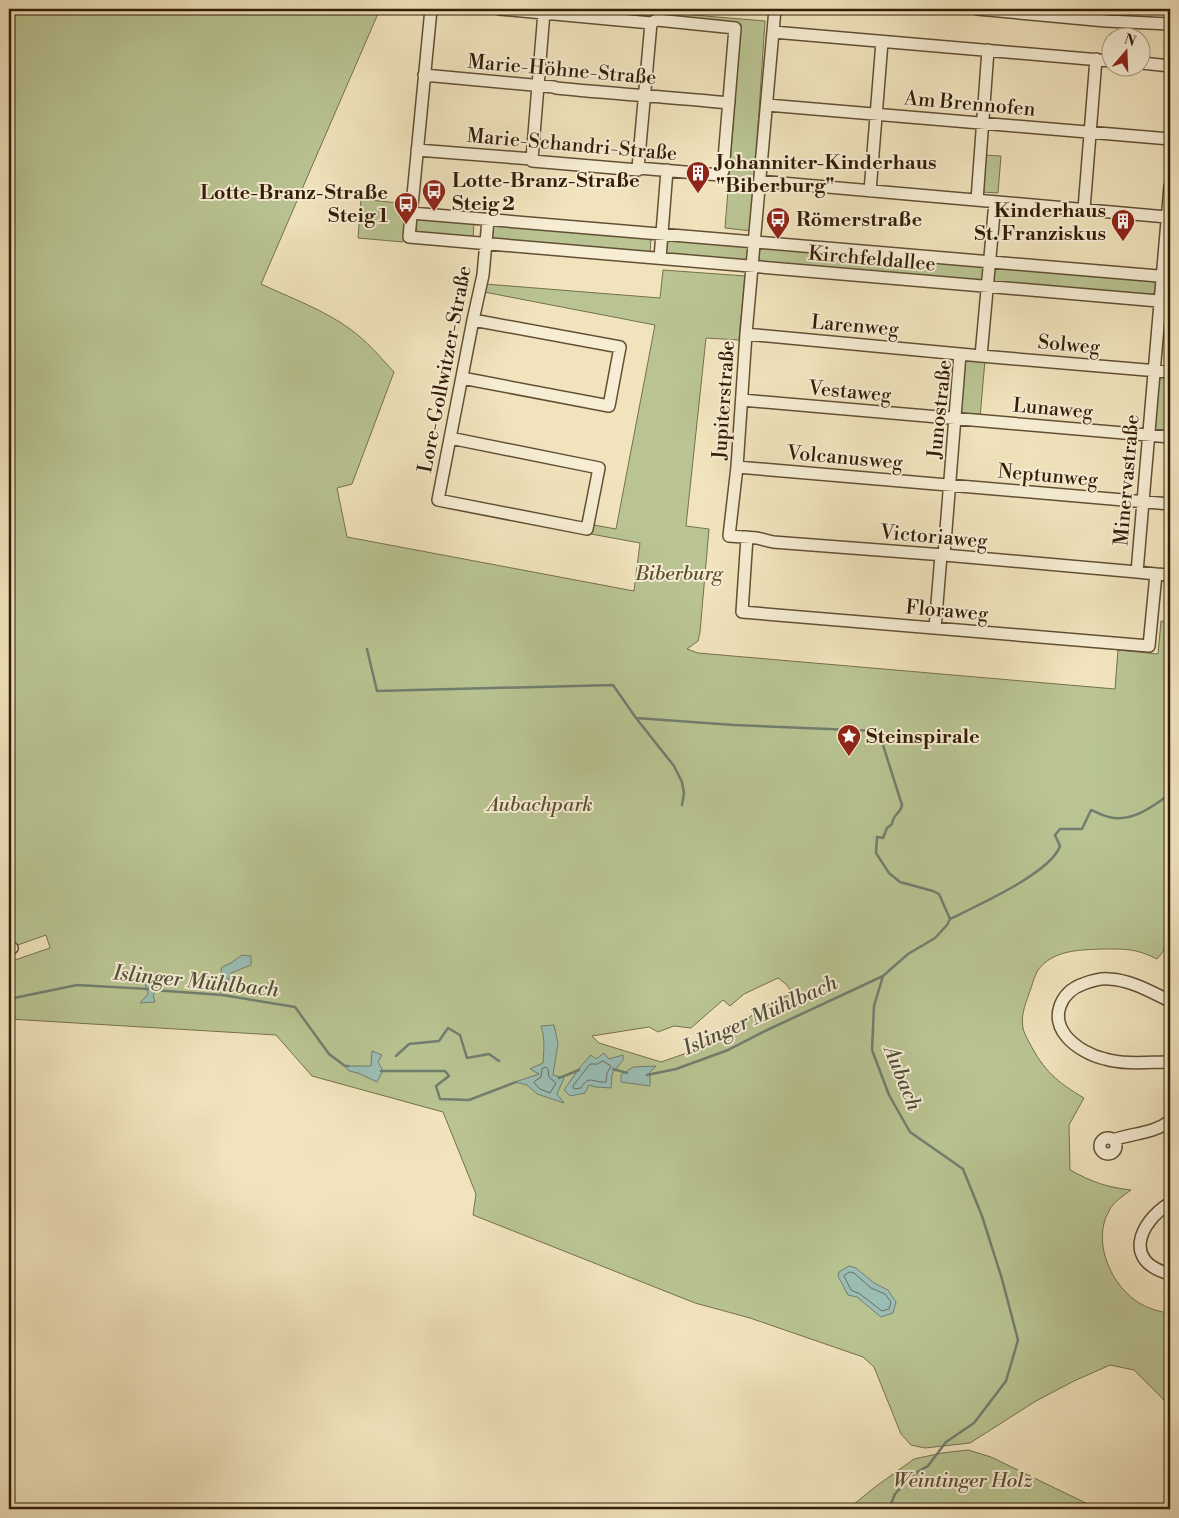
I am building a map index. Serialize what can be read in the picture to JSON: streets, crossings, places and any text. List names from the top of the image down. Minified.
{"streets":{"street":["Marie-Höhne-Straße","Am Brennofen","Marie-Schandri-Straße","Kirchfeldallee","Larenweg","Solweg","Lore-Gollwitzer-Straße","Vestaweg","Jupiterstraße","Lunaweg","Junostraße","Volcanusweg","Neptunweg","Minervastraße","Victoriaweg","Floraweg"]},"crossings":[["Marie-Höhne-Straße","Marie-Schandri-Straße"],["Kirchfeldallee","Lore-Gollwitzer-Straße"],["Kirchfeldallee","Jupiterstraße"],["Kirchfeldallee","Junostraße"],["Kirchfeldallee","Minervastraße"],["Larenweg","Jupiterstraße"],["Larenweg","Junostraße"],["Solweg","Junostraße"],["Solweg","Minervastraße"],["Vestaweg","Jupiterstraße"],["Vestaweg","Lunaweg"],["Vestaweg","Junostraße"],["Jupiterstraße","Volcanusweg"],["Jupiterstraße","Victoriaweg"],["Lunaweg","Junostraße"],["Lunaweg","Minervastraße"],["Junostraße","Volcanusweg"],["Junostraße","Neptunweg"],["Junostraße","Victoriaweg"],["Junostraße","Floraweg"],["Volcanusweg","Neptunweg"],["Neptunweg","Minervastraße"],["Minervastraße","Victoriaweg"],["Minervastraße","Floraweg"],["Victoriaweg","Floraweg"]],"water":["Islinger Mühlbach","Aubach"],"parks":["Biberburg","Aubachpark","Weintinger Holz"],"places":{"building":["Johanniter-Kinderhaus \"Biberburg\"","Kinderhaus St. Franziskus"],"bus stop":["Lotte-Branz-Straße Steig 2","Lotte-Branz-Straße Steig 1","Römerstraße"],"place":["Steinspirale"]},"north":"top"}
